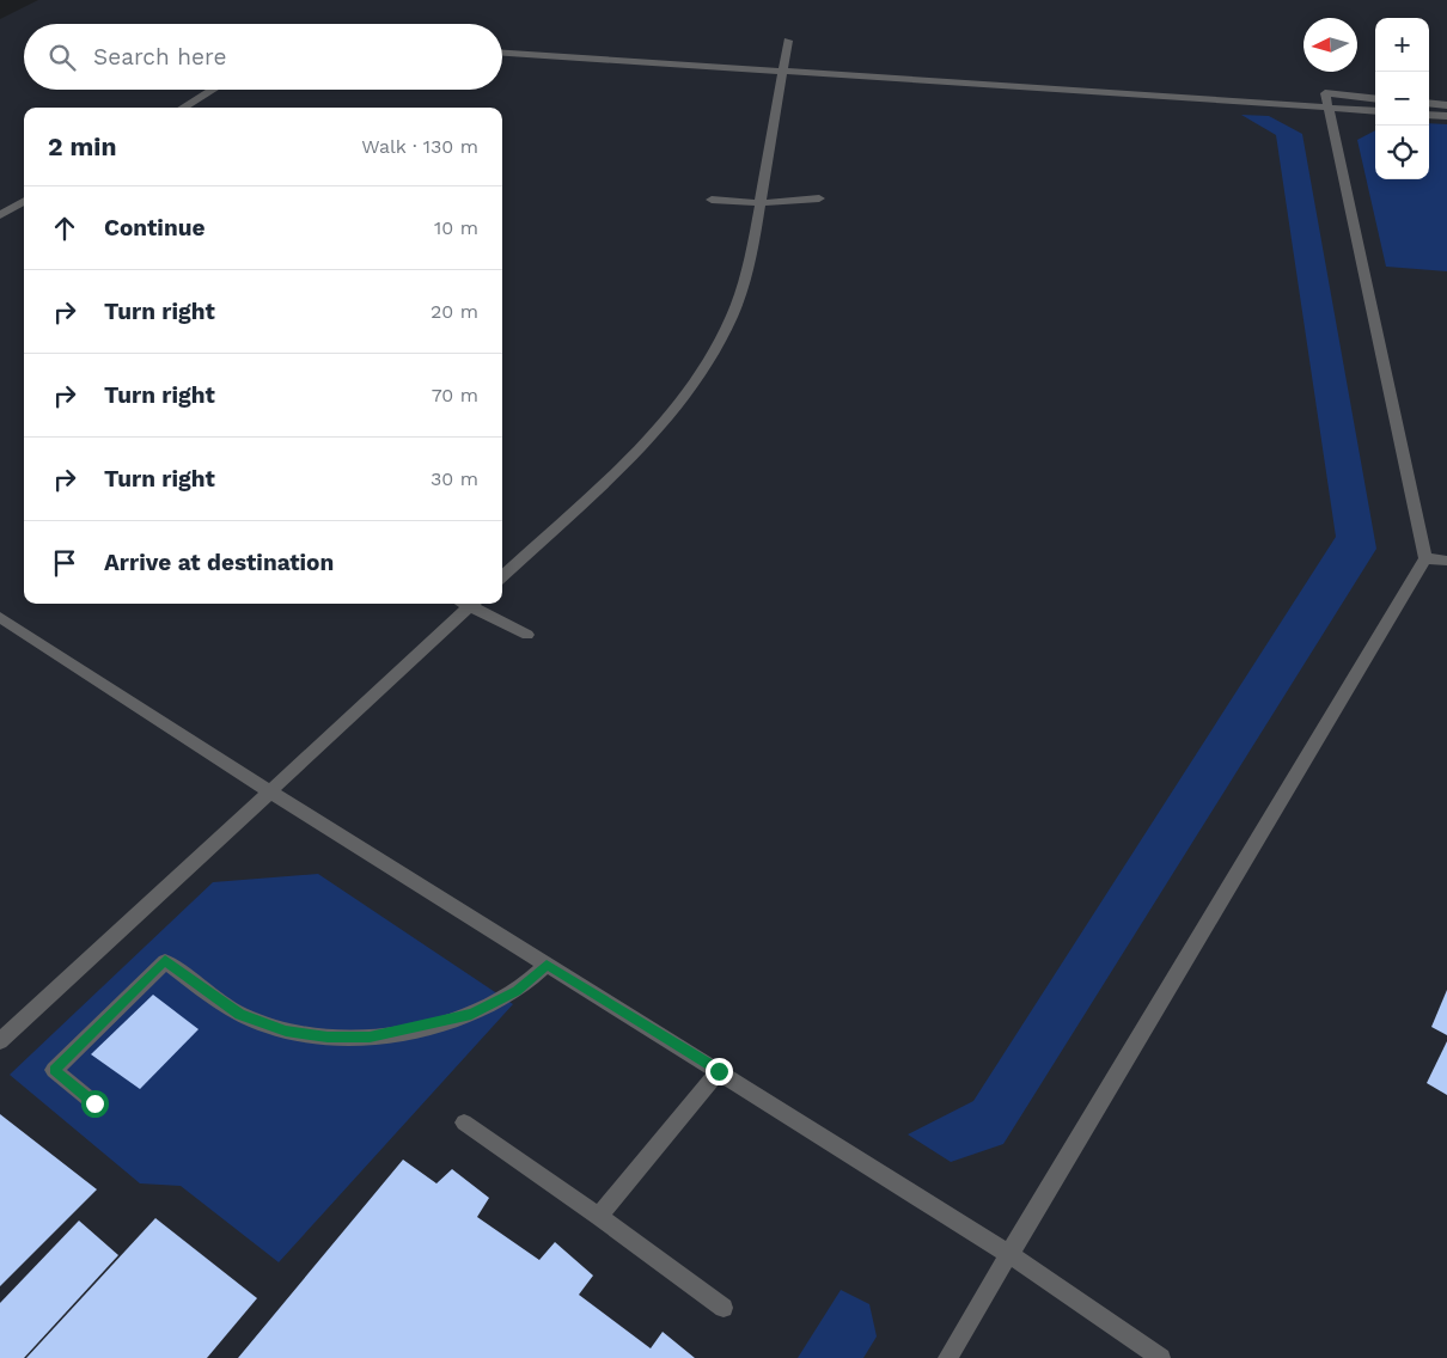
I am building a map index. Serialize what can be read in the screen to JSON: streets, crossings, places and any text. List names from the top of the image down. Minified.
{"north":"left","page":{"map_buttons":["+","−"],"search":"Search here","heading":["2 min","Walk · 130 m"],"list":[["Continue","10 m"],["Turn right","20 m"],["Turn right","70 m"],["Turn right","30 m"],"Arrive at destination"]}}
